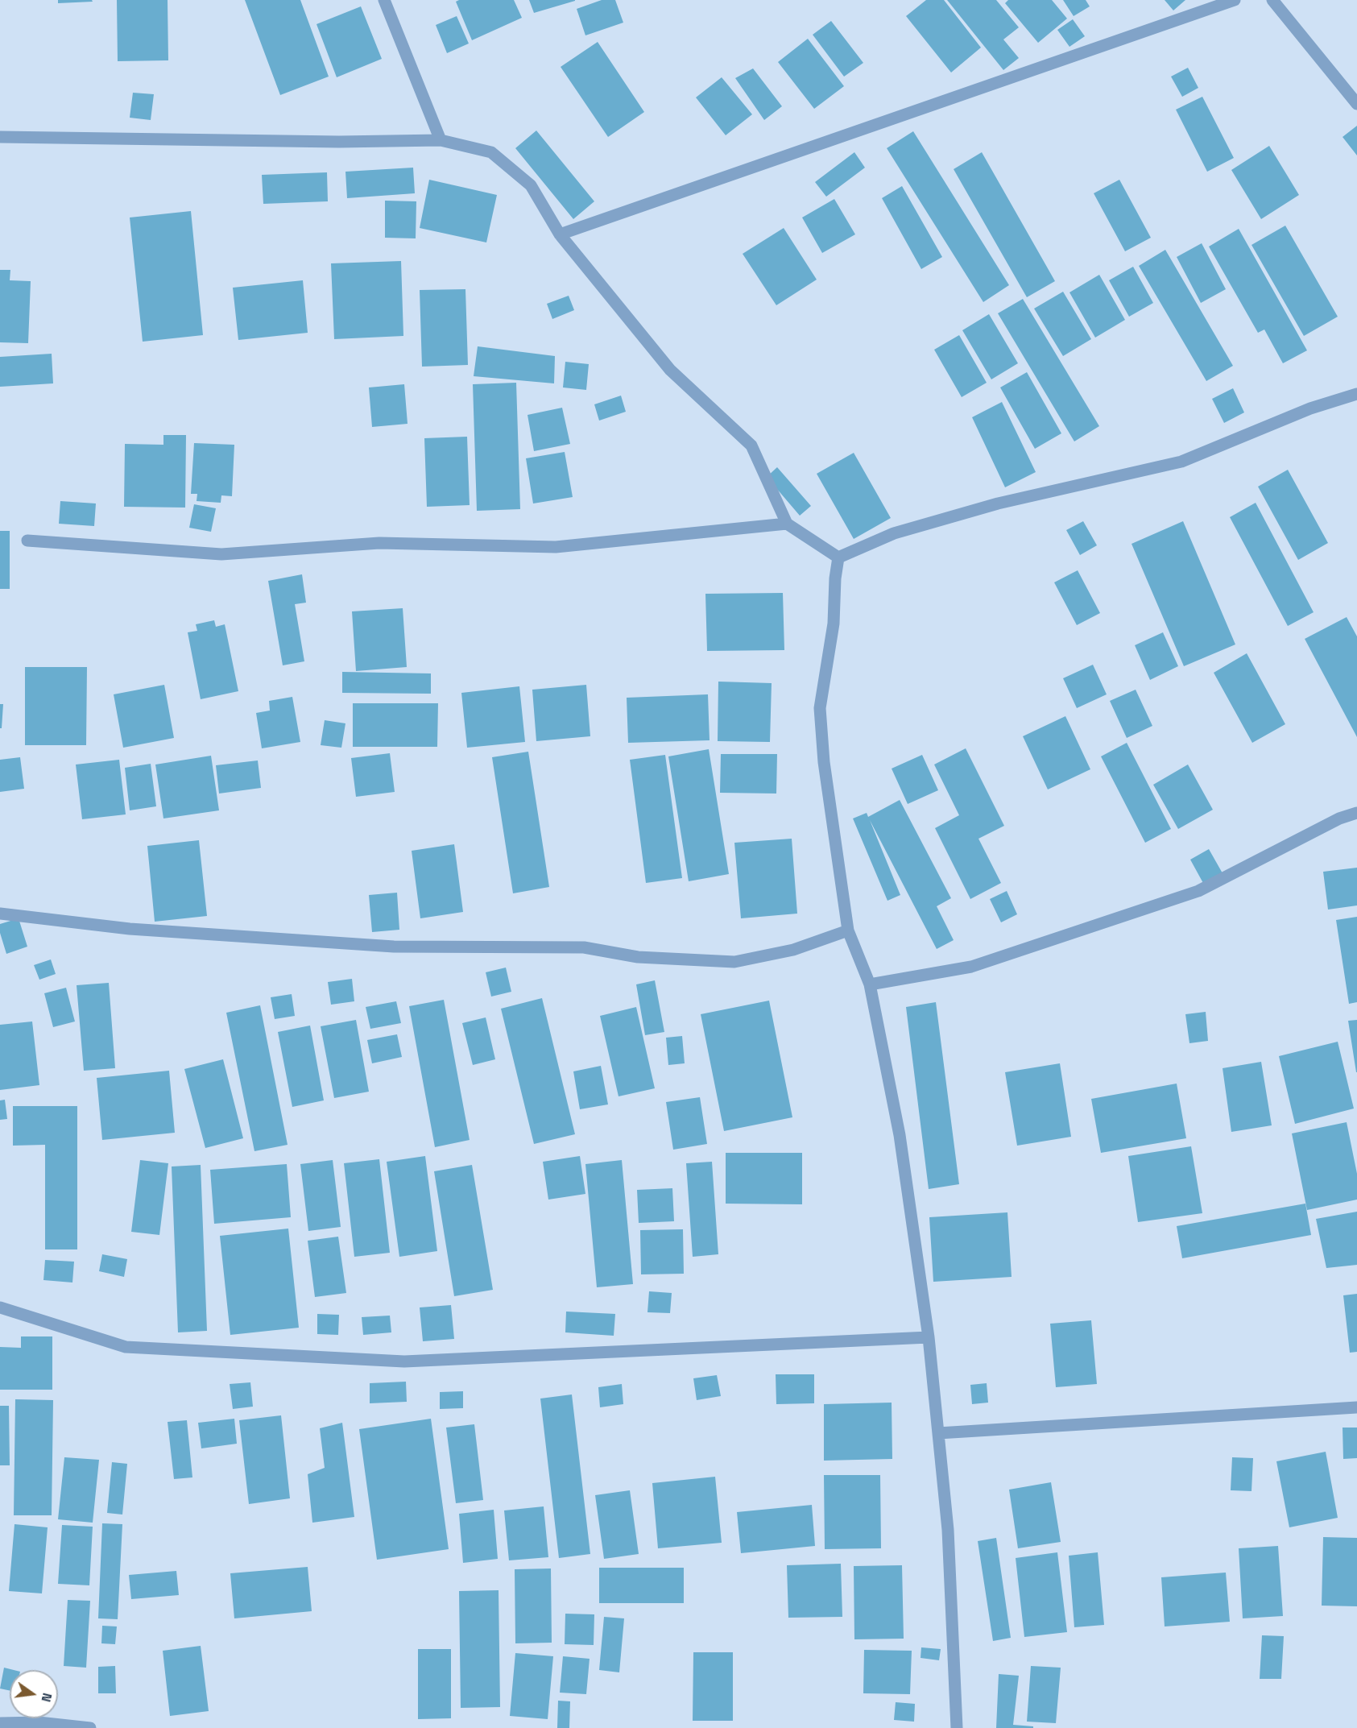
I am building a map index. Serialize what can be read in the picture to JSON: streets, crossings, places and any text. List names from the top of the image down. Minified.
{"north":"right"}
